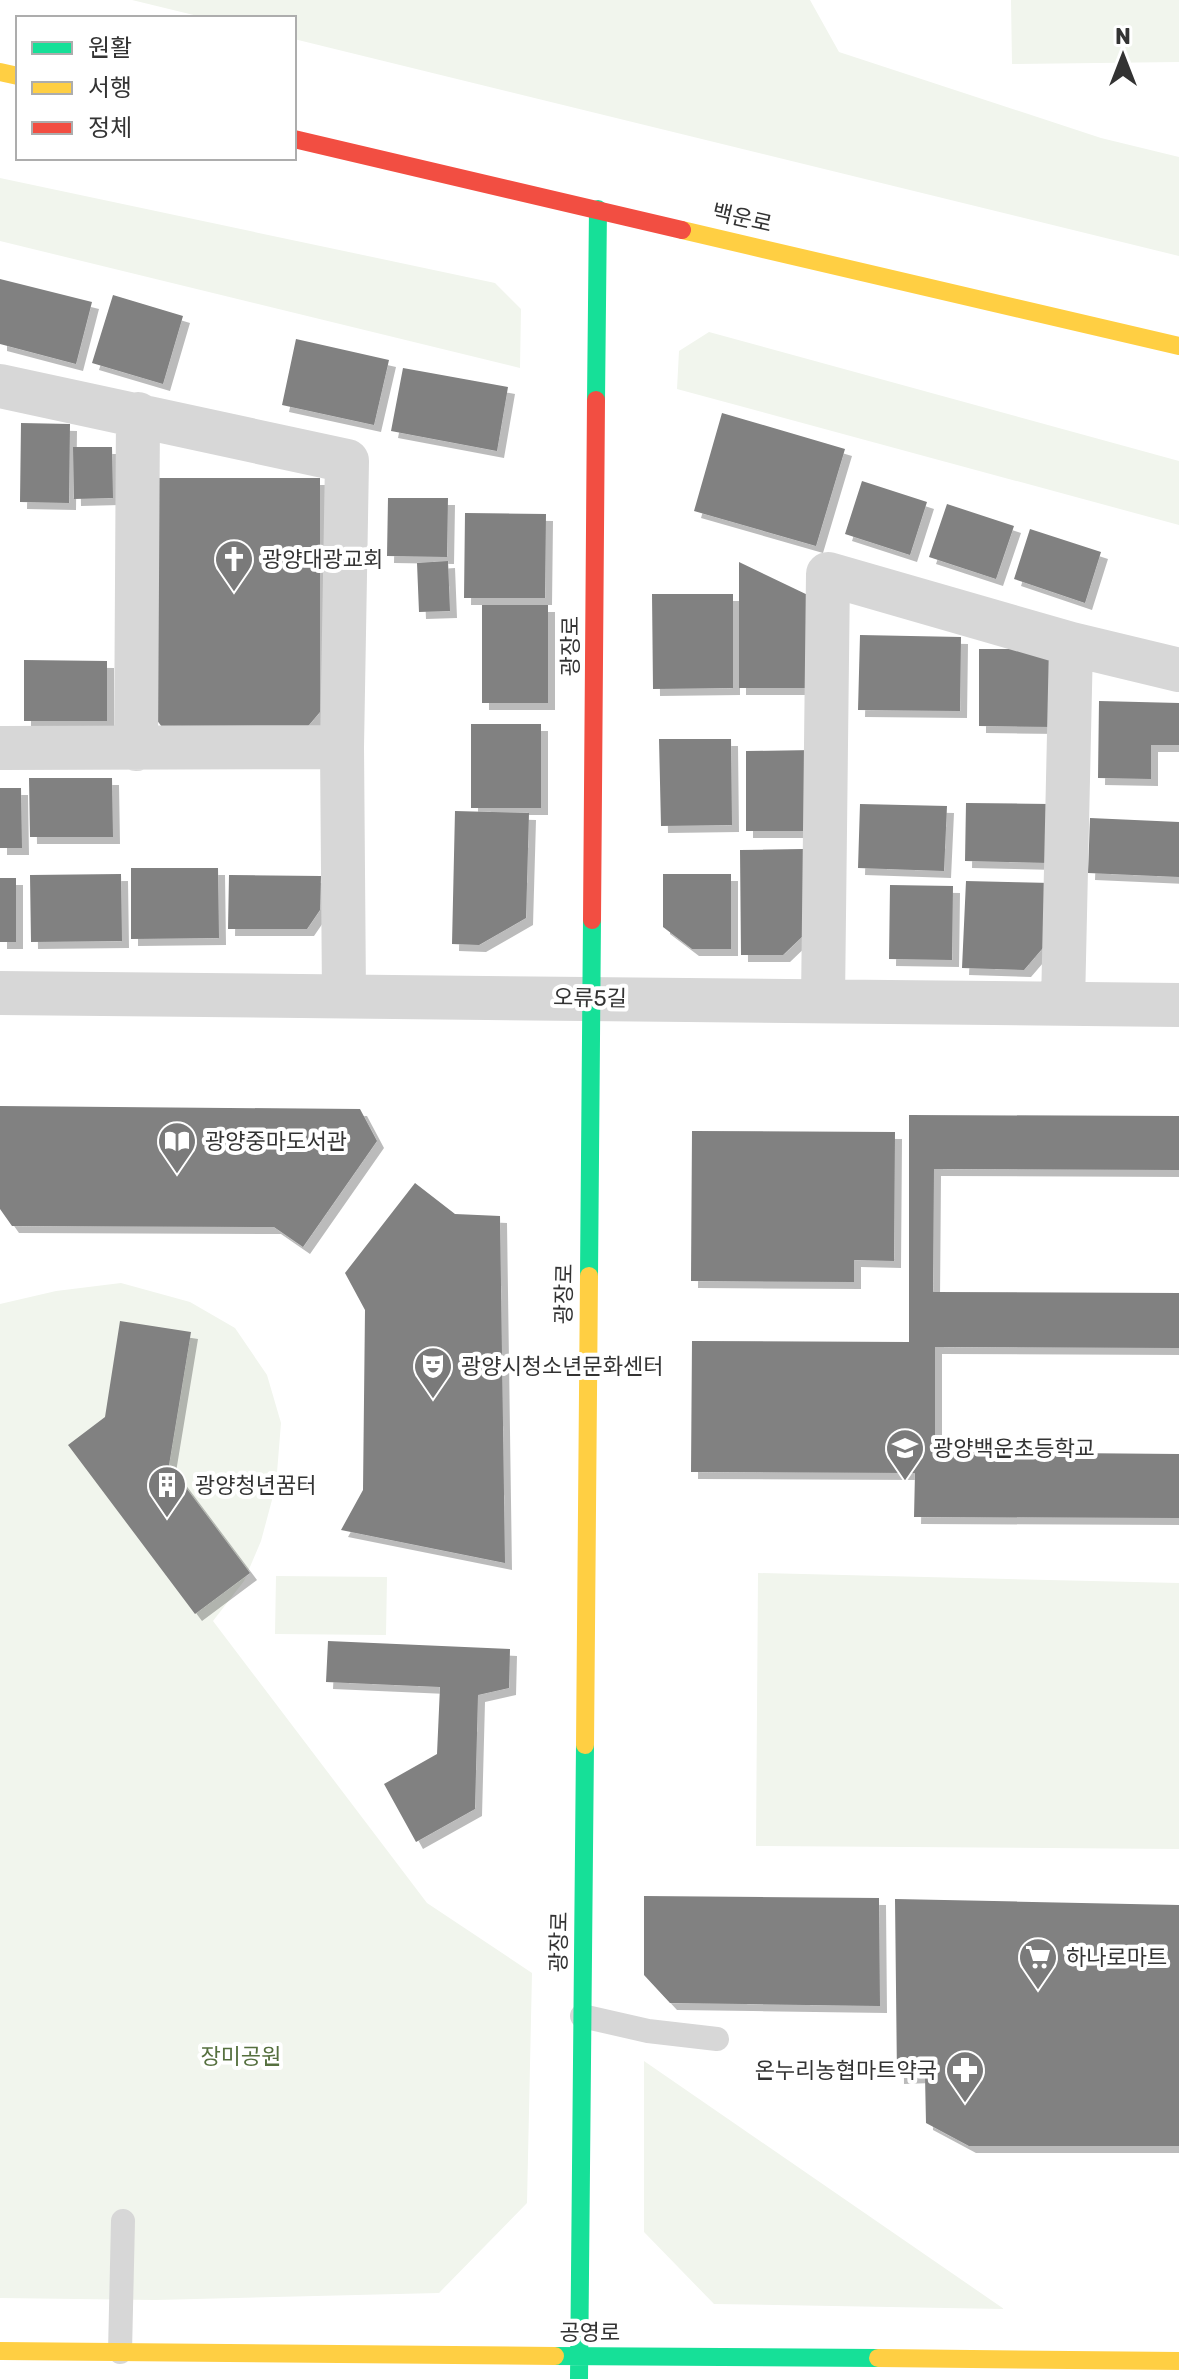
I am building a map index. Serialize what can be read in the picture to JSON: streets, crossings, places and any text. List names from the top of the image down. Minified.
{"streets":{"street":["백운로","광장로","오류5길","공영로"]},"crossings":[["백운로","광장로"],["광장로","오류5길"],["광장로","공영로"]],"parks":["장미공원"],"places":{"church":["광양대광교회"],"library":["광양중마도서관"],"theatre":["광양시청소년문화센터"],"school or university":["광양백운초등학교"],"building":["광양청년꿈터"],"supermarket":["하나로마트"],"pharmacy":["온누리농협마트약국"]},"legend":["원활","서행","정체"],"north":"top"}
